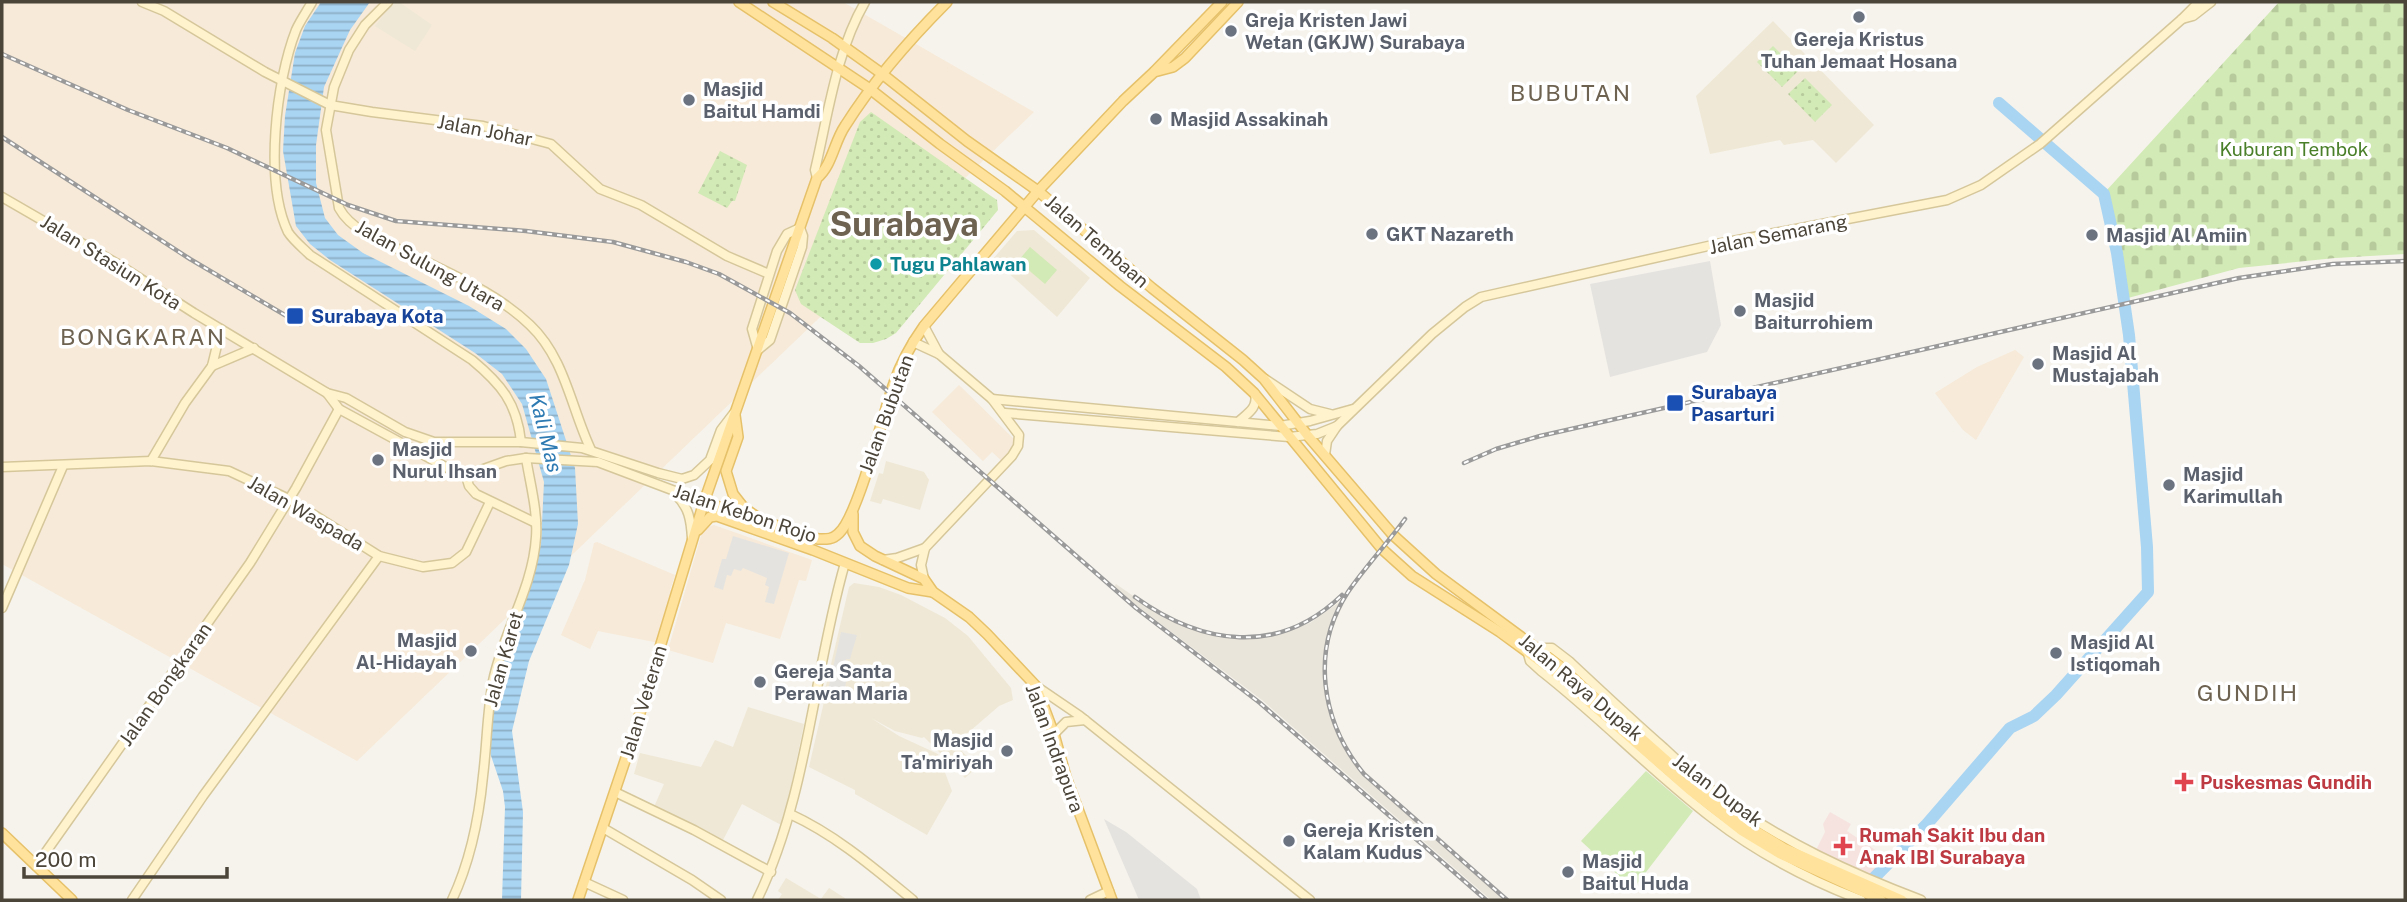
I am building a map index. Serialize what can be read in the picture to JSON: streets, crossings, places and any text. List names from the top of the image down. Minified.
{"streets":{"main road":["Jalan Tembaan","Jalan Bubutan","Jalan Kebon Rojo","Jalan Raya Dupak","Jalan Veteran","Jalan Indrapura"],"street":["Jalan Johar","Jalan Semarang","Jalan Stasiun Kota","Jalan Sulung Utara","Jalan Waspada","Jalan Karet","Jalan Bongkaran","Jalan Dupak"]},"crossings":[["Jalan Johar","Jalan Sulung Utara"],["Jalan Semarang","Jalan Tembaan"],["Jalan Semarang","Jalan Raya Dupak"],["Jalan Tembaan","Jalan Bubutan"],["Jalan Tembaan","Jalan Raya Dupak"],["Jalan Tembaan","Jalan Veteran"],["Jalan Stasiun Kota","Jalan Sulung Utara"],["Jalan Stasiun Kota","Jalan Kebon Rojo"],["Jalan Stasiun Kota","Jalan Bongkaran"],["Jalan Sulung Utara","Jalan Kebon Rojo"],["Jalan Bubutan","Jalan Kebon Rojo"],["Jalan Waspada","Jalan Bongkaran"],["Jalan Kebon Rojo","Jalan Karet"],["Jalan Kebon Rojo","Jalan Veteran"],["Jalan Kebon Rojo","Jalan Indrapura"],["Jalan Raya Dupak","Jalan Dupak"]],"districts":["BUBUTAN","Surabaya","BONGKARAN","GUNDIH"],"water":["Kali Mas"],"parks":["Kuburan Tembok"],"places":{"other":["Gereja Kristus Tuhan Jemaat Hosana","Greja Kristen Jawi Wetan (GKJW) Surabaya","Masjid Baitul Hamdi","Masjid Assakinah","GKT Nazareth","Masjid Al Amiin","Tugu Pahlawan","Masjid Baiturrohiem","Masjid Al Mustajabah","Masjid Nurul Ihsan","Masjid Karimullah","Masjid Al-Hidayah","Masjid Al Istiqomah","Gereja Santa Perawan Maria","Masjid Ta'miriyah","Gereja Kristen Kalam Kudus","Masjid Baitul Huda"],"transit":["Surabaya Kota","Surabaya Pasarturi"],"health":["Puskesmas Gundih","Rumah Sakit Ibu dan Anak IBI Surabaya"]},"scale_bar":"200 m"}
